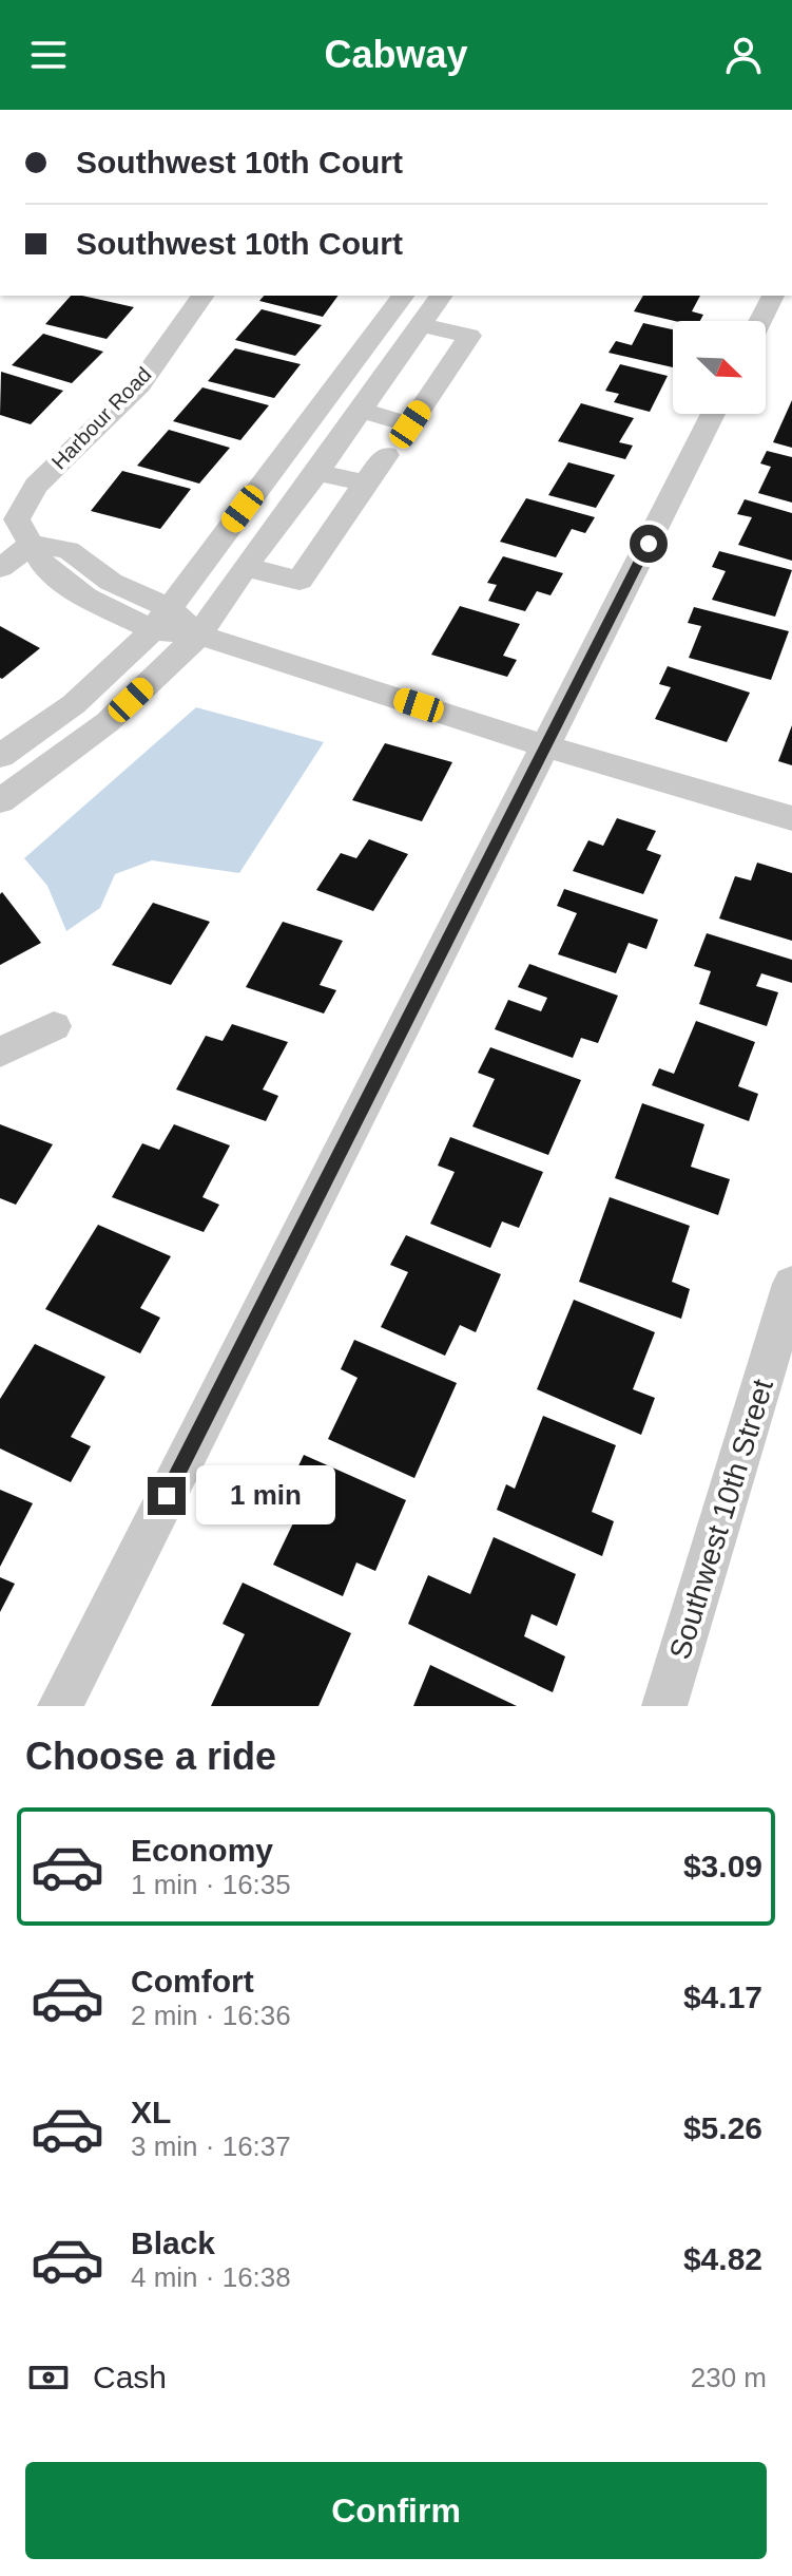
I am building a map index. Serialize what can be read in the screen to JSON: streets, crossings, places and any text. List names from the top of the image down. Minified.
{"streets":{"street":["Harbour Road","Southwest 10th Street"]},"north":"bottom right","page":{"header":"Cabway","banner":["Southwest 10th Court","Southwest 10th Court"],"bubble":"1 min","heading":"Choose a ride","list":[{"name":"Economy","note":"1 min · 16:35","value":"$3.09"},{"name":"Comfort","note":"2 min · 16:36","value":"$4.17"},{"name":"XL","note":"3 min · 16:37","value":"$5.26"},{"name":"Black","note":"4 min · 16:38","value":"$4.82"}],"pay":["Cash","230 m"],"buttons":"Confirm"}}
